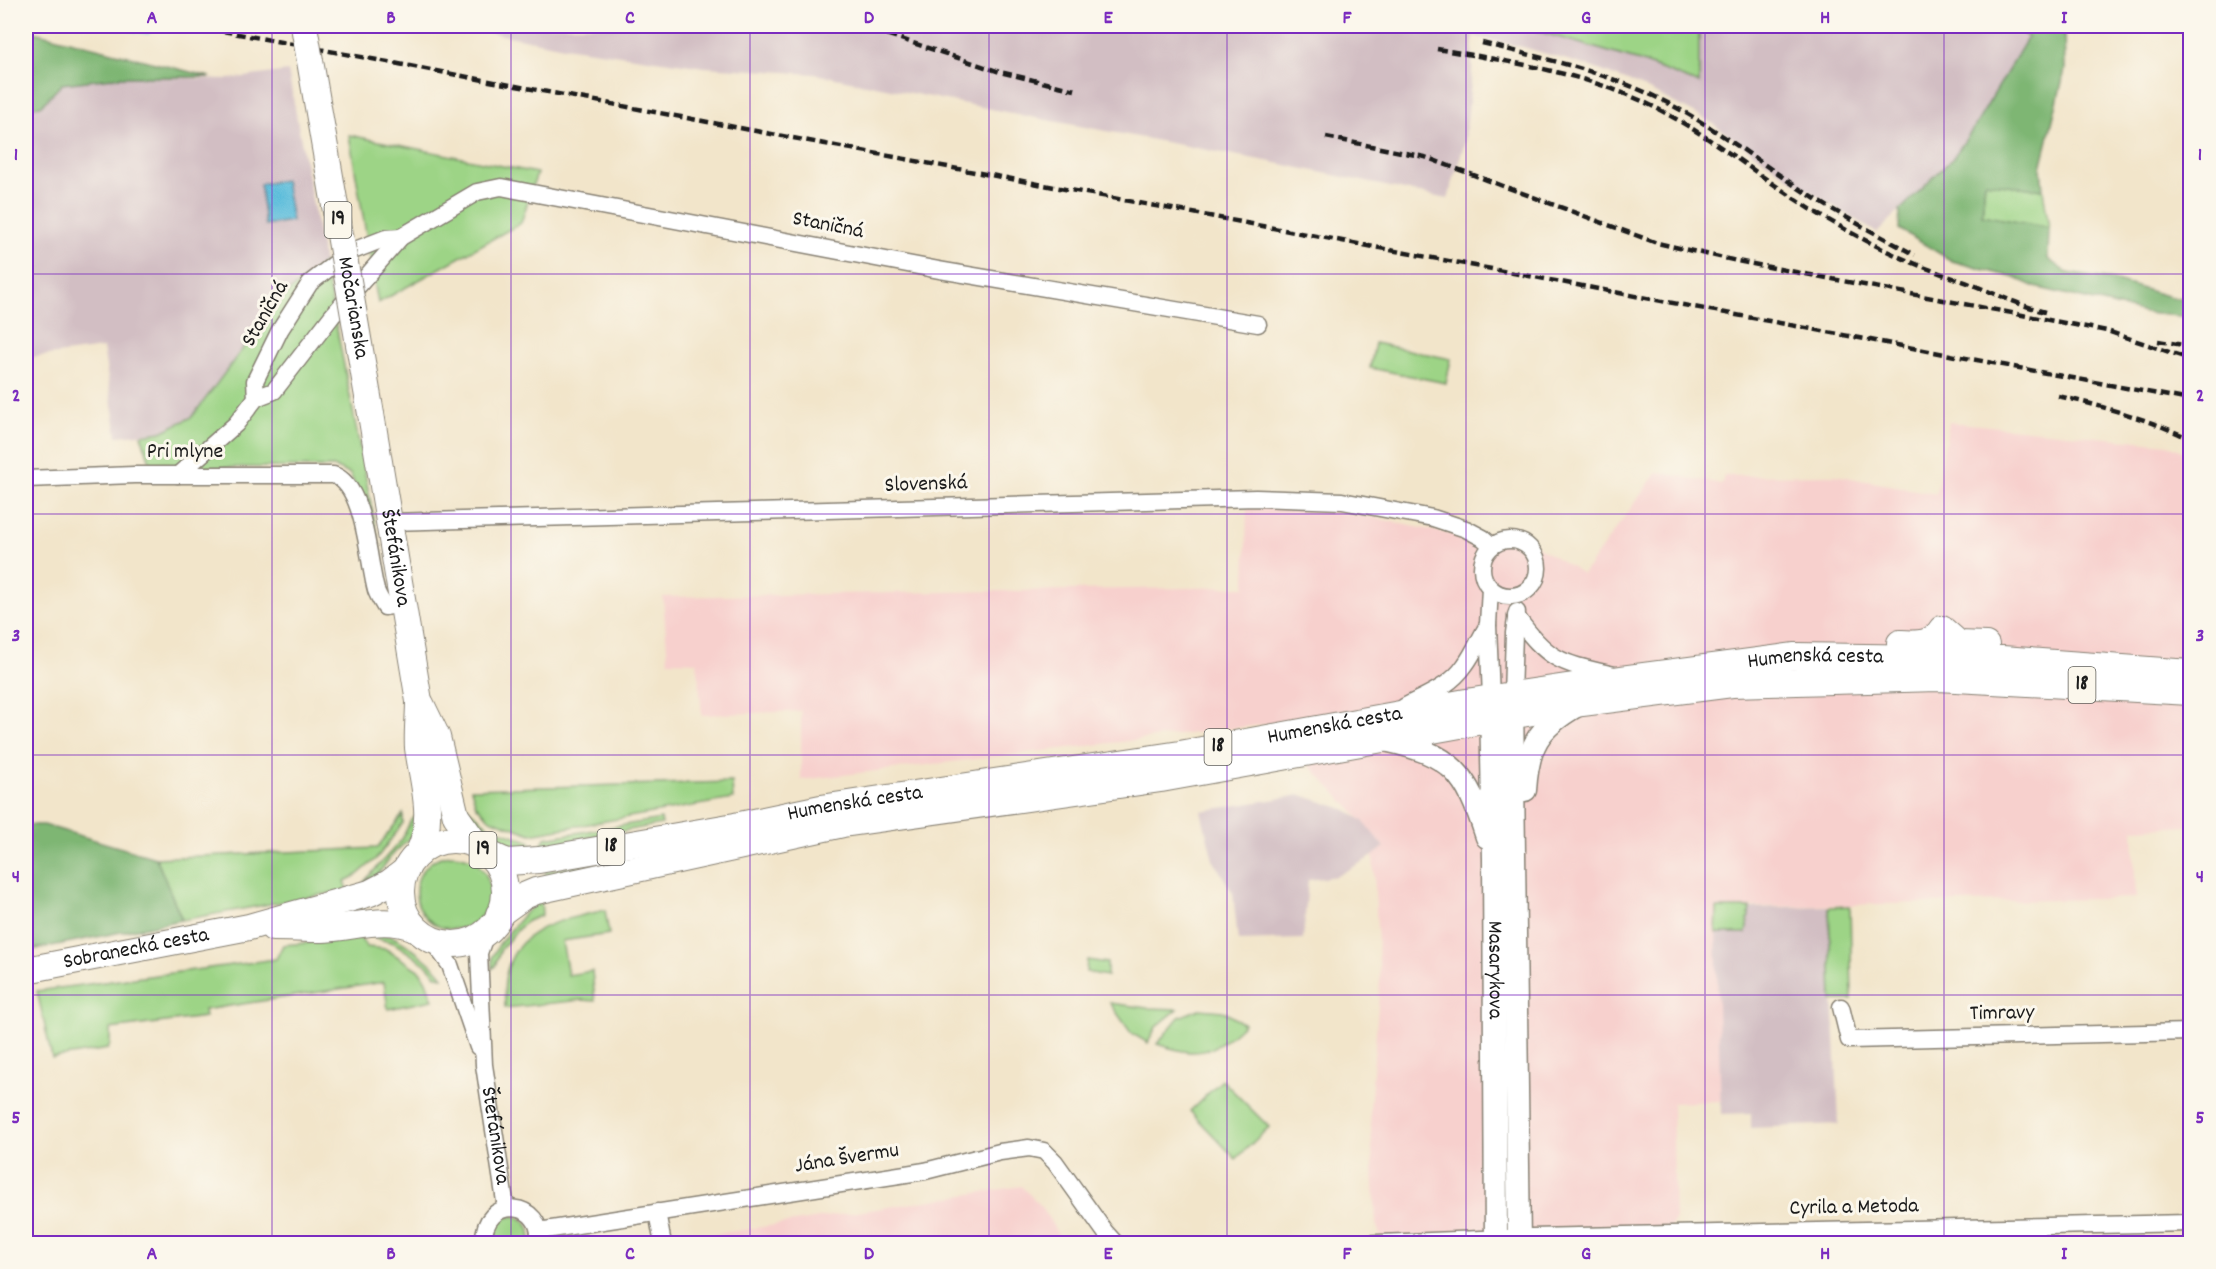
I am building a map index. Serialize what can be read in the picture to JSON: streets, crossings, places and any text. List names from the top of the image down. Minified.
{"streets":{"main road":["19","Močarianska","Štefánikova","Humenská cesta","18","Sobranecká cesta","Masarykova"],"street":["Staničná","Pri mlyne","Slovenská","Timravy","Jána Švermu","Cyrila a Metoda"]},"crossings":[["19","Štefánikova"],["19","Humenská cesta"],["19","Sobranecká cesta"],["Staničná","Pri mlyne"],["Močarianska","Štefánikova"],["Pri mlyne","Štefánikova"],["Slovenská","Štefánikova"],["Štefánikova","Humenská cesta"],["Štefánikova","Sobranecká cesta"],["Humenská cesta","Sobranecká cesta"],["Humenská cesta","Masarykova"],["Masarykova","Cyrila a Metoda"]],"grid":{"columns":["A","B","C","D","E","F","G","H","I"],"rows":["1","2","3","4","5"]}}
